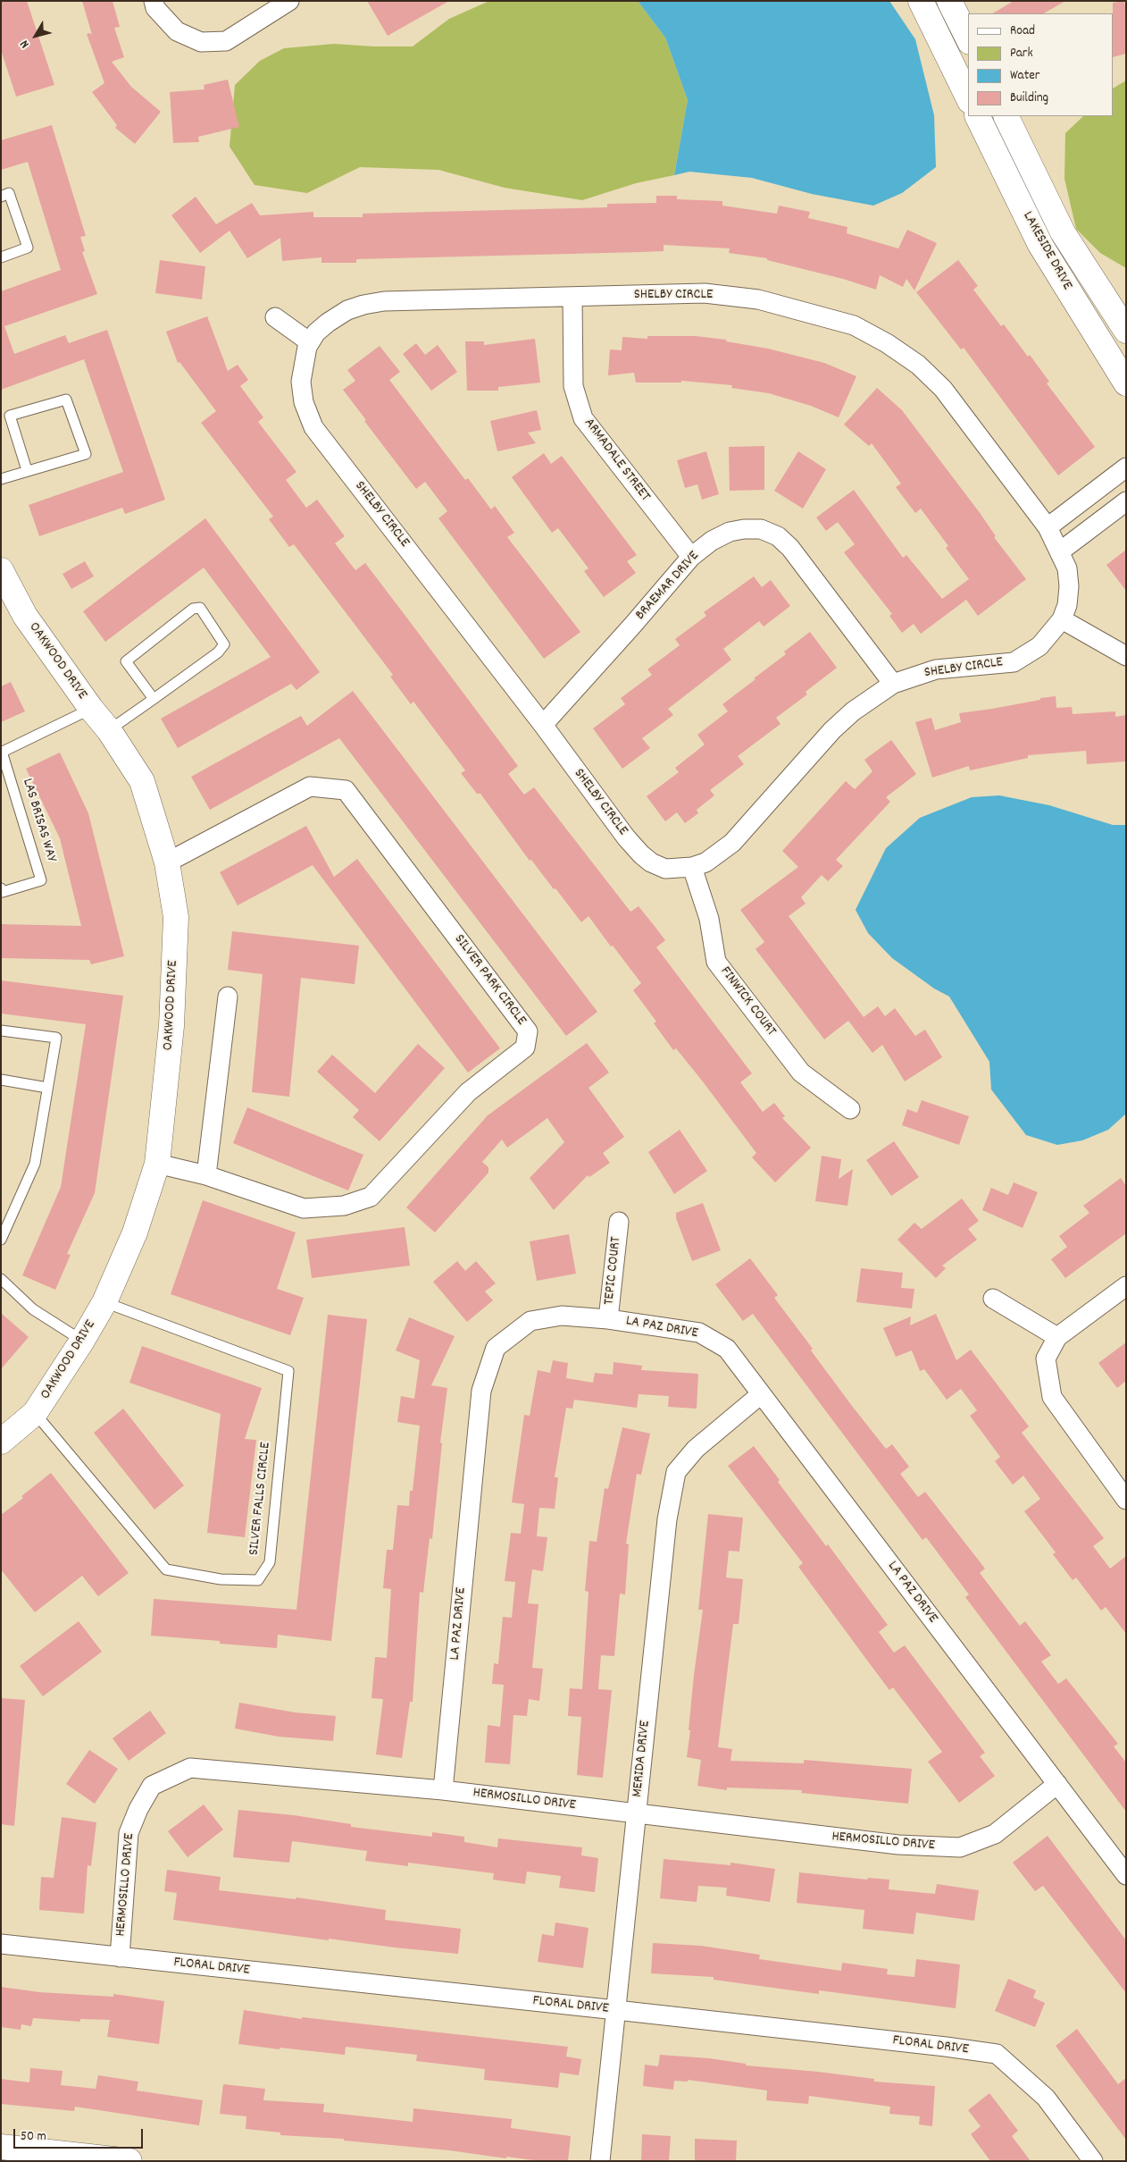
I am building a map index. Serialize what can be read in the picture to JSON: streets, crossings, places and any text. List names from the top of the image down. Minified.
{"streets":{"street":["LAKESIDE DRIVE","SHELBY CIRCLE","ARMADALE STREET","BRAEMAR DRIVE","OAKWOOD DRIVE","SILVER PARK CIRCLE","FINWICK COURT","TEPIC COURT","LA PAZ DRIVE","MERIDA DRIVE","HERMOSILLO DRIVE","FLORAL DRIVE"],"lane":["LAS BRISAS WAY","SILVER FALLS CIRCLE"]},"crossings":[["SHELBY CIRCLE","ARMADALE STREET"],["SHELBY CIRCLE","BRAEMAR DRIVE"],["SHELBY CIRCLE","FINWICK COURT"],["ARMADALE STREET","BRAEMAR DRIVE"],["OAKWOOD DRIVE","LAS BRISAS WAY"],["OAKWOOD DRIVE","SILVER PARK CIRCLE"],["OAKWOOD DRIVE","SILVER FALLS CIRCLE"],["TEPIC COURT","LA PAZ DRIVE"],["LA PAZ DRIVE","MERIDA DRIVE"],["LA PAZ DRIVE","HERMOSILLO DRIVE"],["MERIDA DRIVE","HERMOSILLO DRIVE"],["MERIDA DRIVE","FLORAL DRIVE"],["HERMOSILLO DRIVE","FLORAL DRIVE"]],"legend":["Road","Park","Water","Building"],"scale_bar":"50 m","north":"bottom left"}
